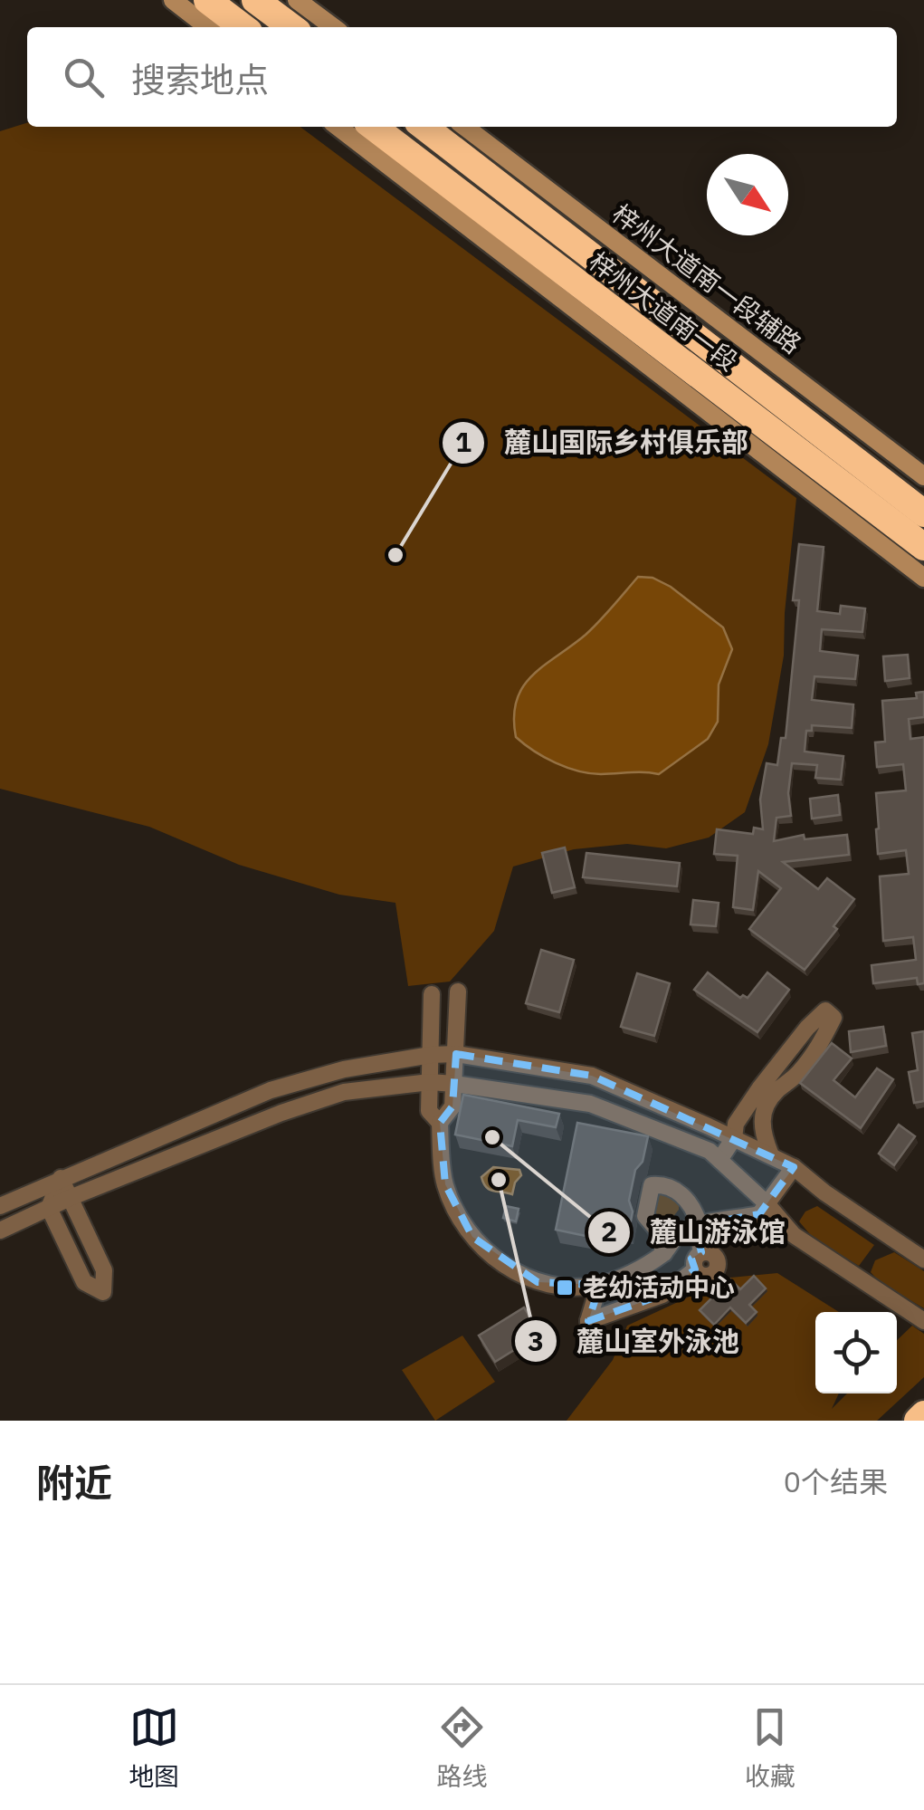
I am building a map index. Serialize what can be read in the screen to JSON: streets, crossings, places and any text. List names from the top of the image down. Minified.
{"streets":{"highway":["梓州大道南一段"],"main road":["梓州大道南一段辅路"]},"crossings":[["梓州大道南一段辅路","梓州大道南一段"]],"places":{"other":["麓山国际乡村俱乐部","麓山游泳馆","麓山室外泳池"],"transit":["老幼活动中心"]},"north":"bottom right","page":{"search":"搜索地点","heading":["附近","0个结果"],"nav":["地图","路线","收藏"]}}
